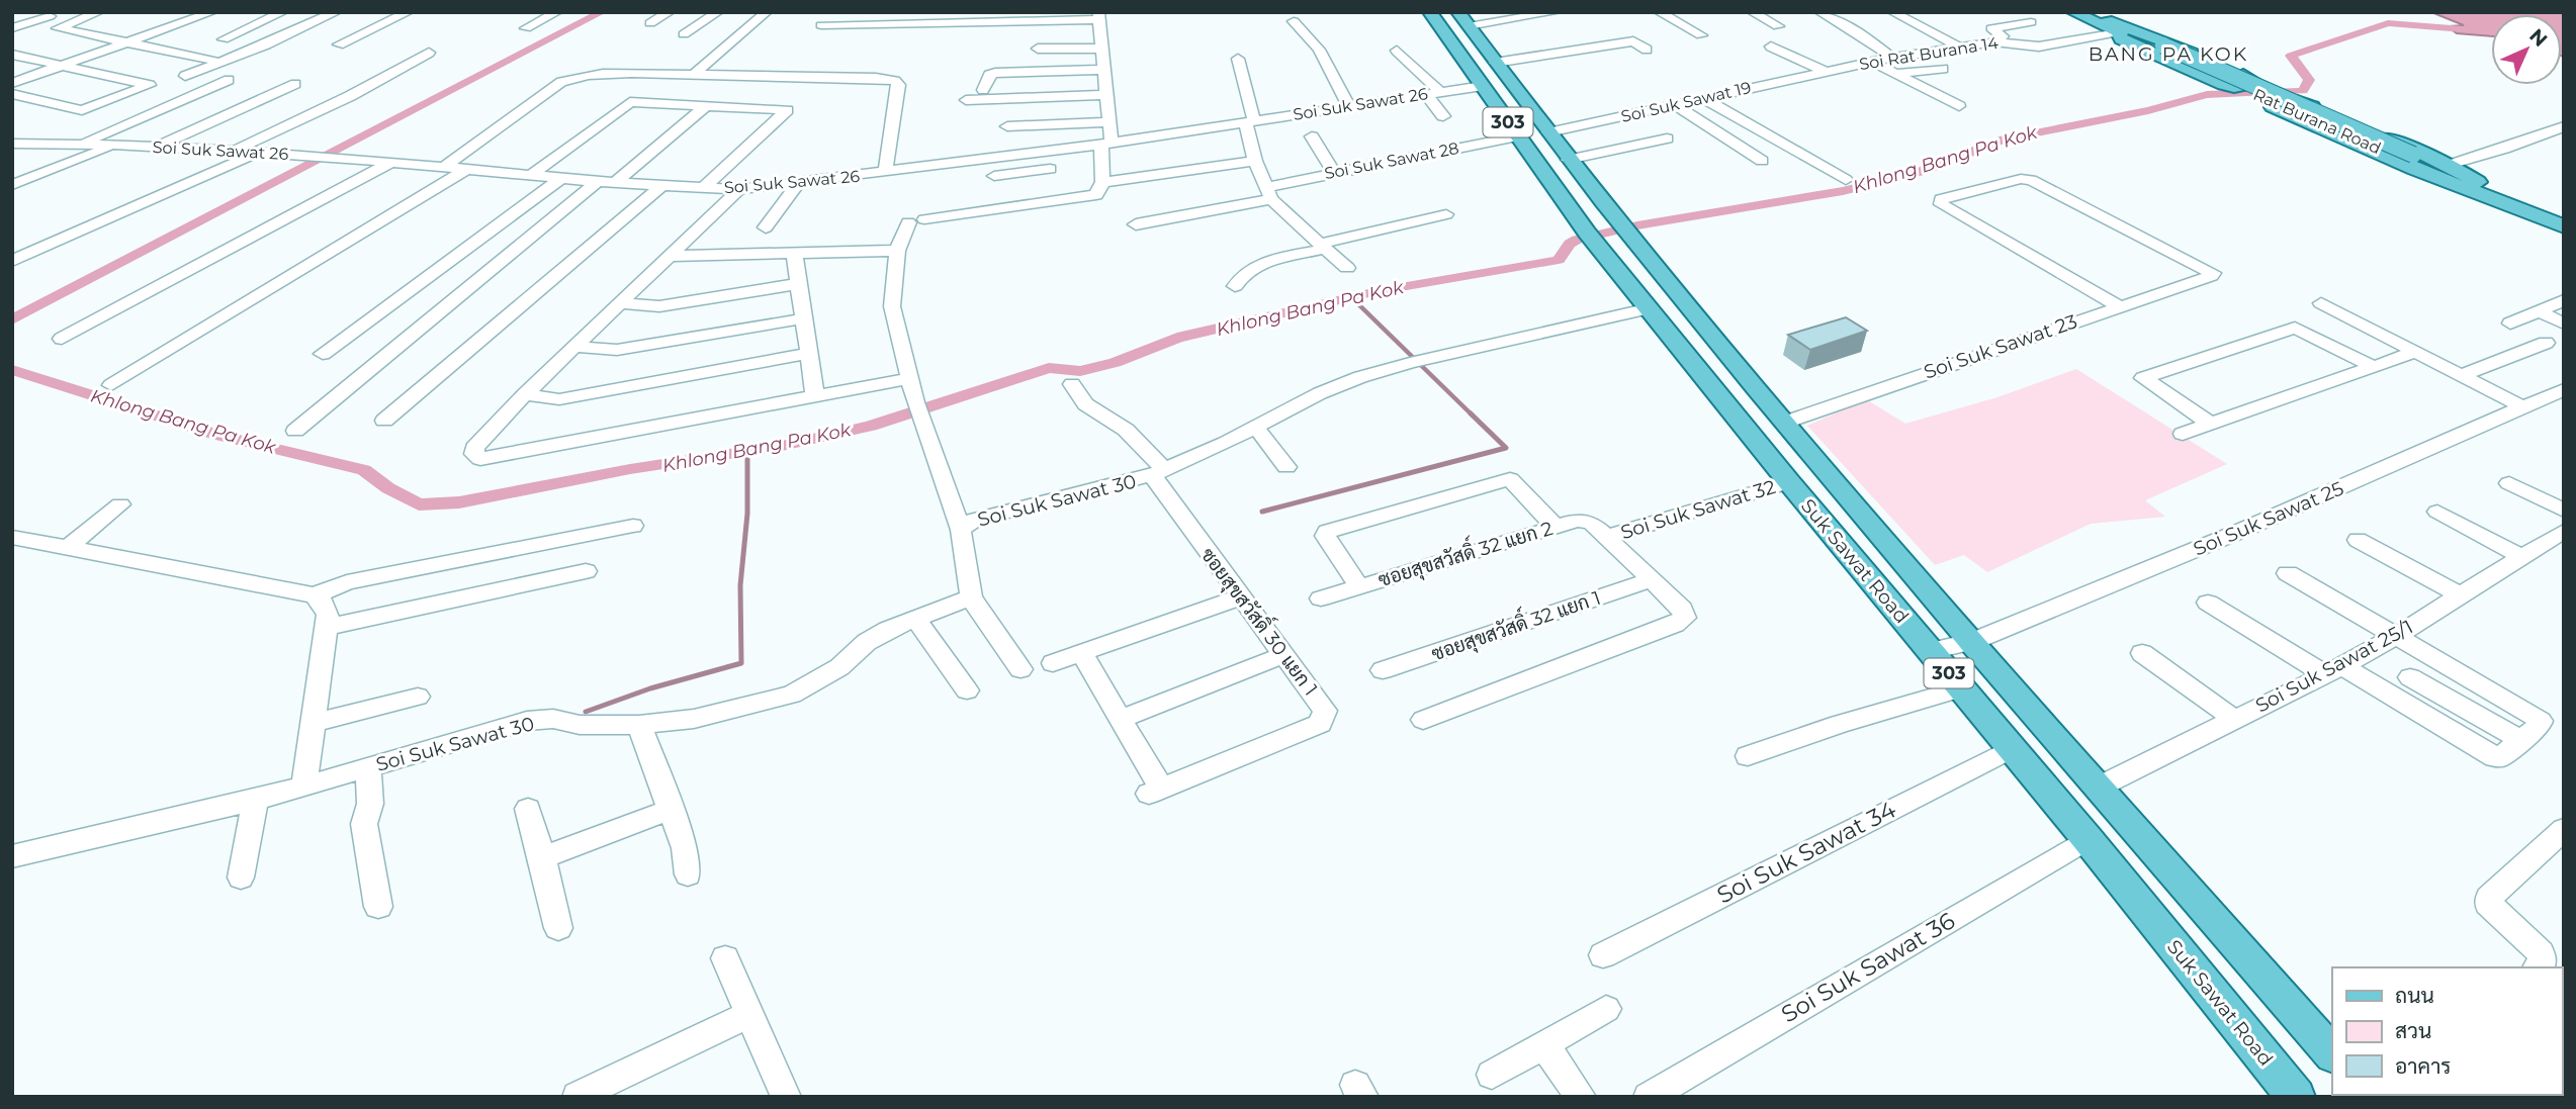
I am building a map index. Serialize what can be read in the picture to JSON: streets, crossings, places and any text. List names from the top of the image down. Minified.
{"streets":{"main road":["Rat Burana Road","303","Suk Sawat Road"],"street":["Soi Rat Burana 14","Soi Suk Sawat 19","Soi Suk Sawat 26","Soi Suk Sawat 28","Soi Suk Sawat 23","Soi Suk Sawat 30","Soi Suk Sawat 32","Soi Suk Sawat 25","ซอยสุขสวัสดิ์ 32 แยก 2","ซอยสุขสวัสดิ์ 30 แยก 1","ซอยสุขสวัสดิ์ 32 แยก 1","Soi Suk Sawat 25/1","Soi Suk Sawat 34","Soi Suk Sawat 36"]},"crossings":[["Soi Rat Burana 14","Soi Suk Sawat 19"],["Soi Rat Burana 14","Rat Burana Road"],["Soi Suk Sawat 19","Suk Sawat Road"],["Soi Suk Sawat 26","Suk Sawat Road"],["Soi Suk Sawat 28","Suk Sawat Road"],["Soi Suk Sawat 23","Suk Sawat Road"],["Soi Suk Sawat 30","Suk Sawat Road"],["Soi Suk Sawat 30","ซอยสุขสวัสดิ์ 30 แยก 1"],["Soi Suk Sawat 32","ซอยสุขสวัสดิ์ 32 แยก 2"],["Soi Suk Sawat 32","Suk Sawat Road"],["Soi Suk Sawat 25","Suk Sawat Road"],["ซอยสุขสวัสดิ์ 32 แยก 2","ซอยสุขสวัสดิ์ 32 แยก 1"],["Suk Sawat Road","Soi Suk Sawat 25/1"],["Suk Sawat Road","Soi Suk Sawat 34"],["Suk Sawat Road","Soi Suk Sawat 36"]],"districts":["BANG PA KOK"],"water":["Khlong Bang Pa Kok"],"legend":["ถนน","สวน","อาคาร"],"north":"top right"}
